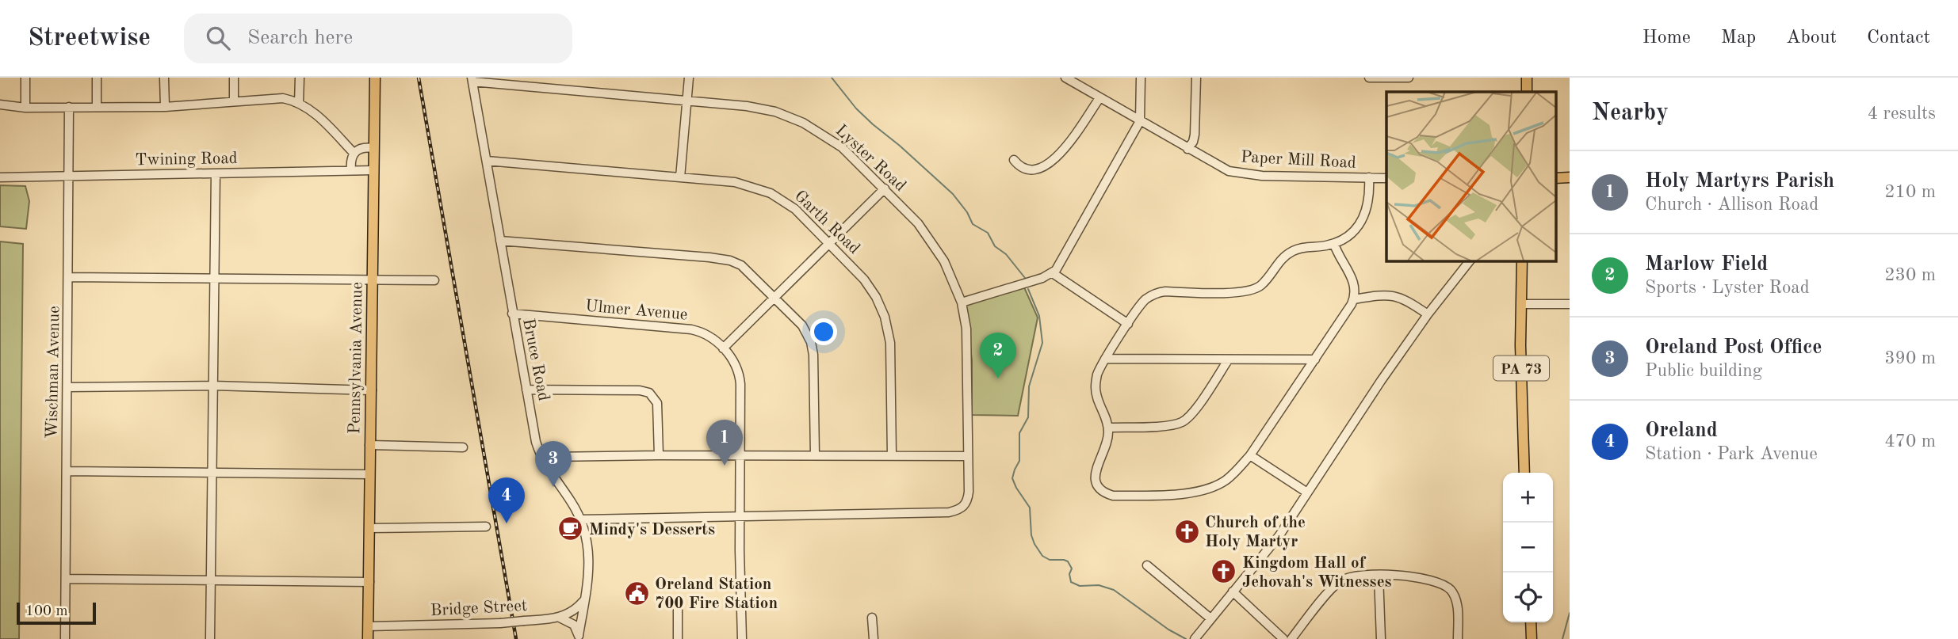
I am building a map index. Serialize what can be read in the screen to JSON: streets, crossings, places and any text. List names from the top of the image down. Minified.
{"streets":{"main road":["Pennsylvania Avenue","PA 73"],"street":["Lyster Road","Twining Road","Paper Mill Road","Garth Road","Ulmer Avenue","Bruce Road","Wischman Avenue","Bridge Street"]},"crossings":[["Lyster Road","Ulmer Avenue"],["Lyster Road","Bruce Road"],["Twining Road","Pennsylvania Avenue"],["Twining Road","Wischman Avenue"],["Garth Road","Bruce Road"],["Ulmer Avenue","Bruce Road"],["Pennsylvania Avenue","Bridge Street"],["Bruce Road","Bridge Street"]],"places":{"cafe":["Mindy's Desserts"],"church":["Church of the Holy Martyr","Kingdom Hall of Jehovah's Witnesses"],"public building":["Oreland Station 700 Fire Station"]},"scale_bar":"100 m","page":{"header":"Streetwise","search":"Search here","nav":["Home","Map","About","Contact"],"heading":["Nearby","4 results"],"list":[{"mark":"1","name":"Holy Martyrs Parish","note":"Church · Allison Road","value":"210 m"},{"mark":"2","name":"Marlow Field","note":"Sports · Lyster Road","value":"230 m"},{"mark":"3","name":"Oreland Post Office","note":"Public building","value":"390 m"},{"mark":"4","name":"Oreland","note":"Station · Park Avenue","value":"470 m"}],"pins":["2","1","3","4"],"map_buttons":["+","−"],"scale":"100 m"}}
